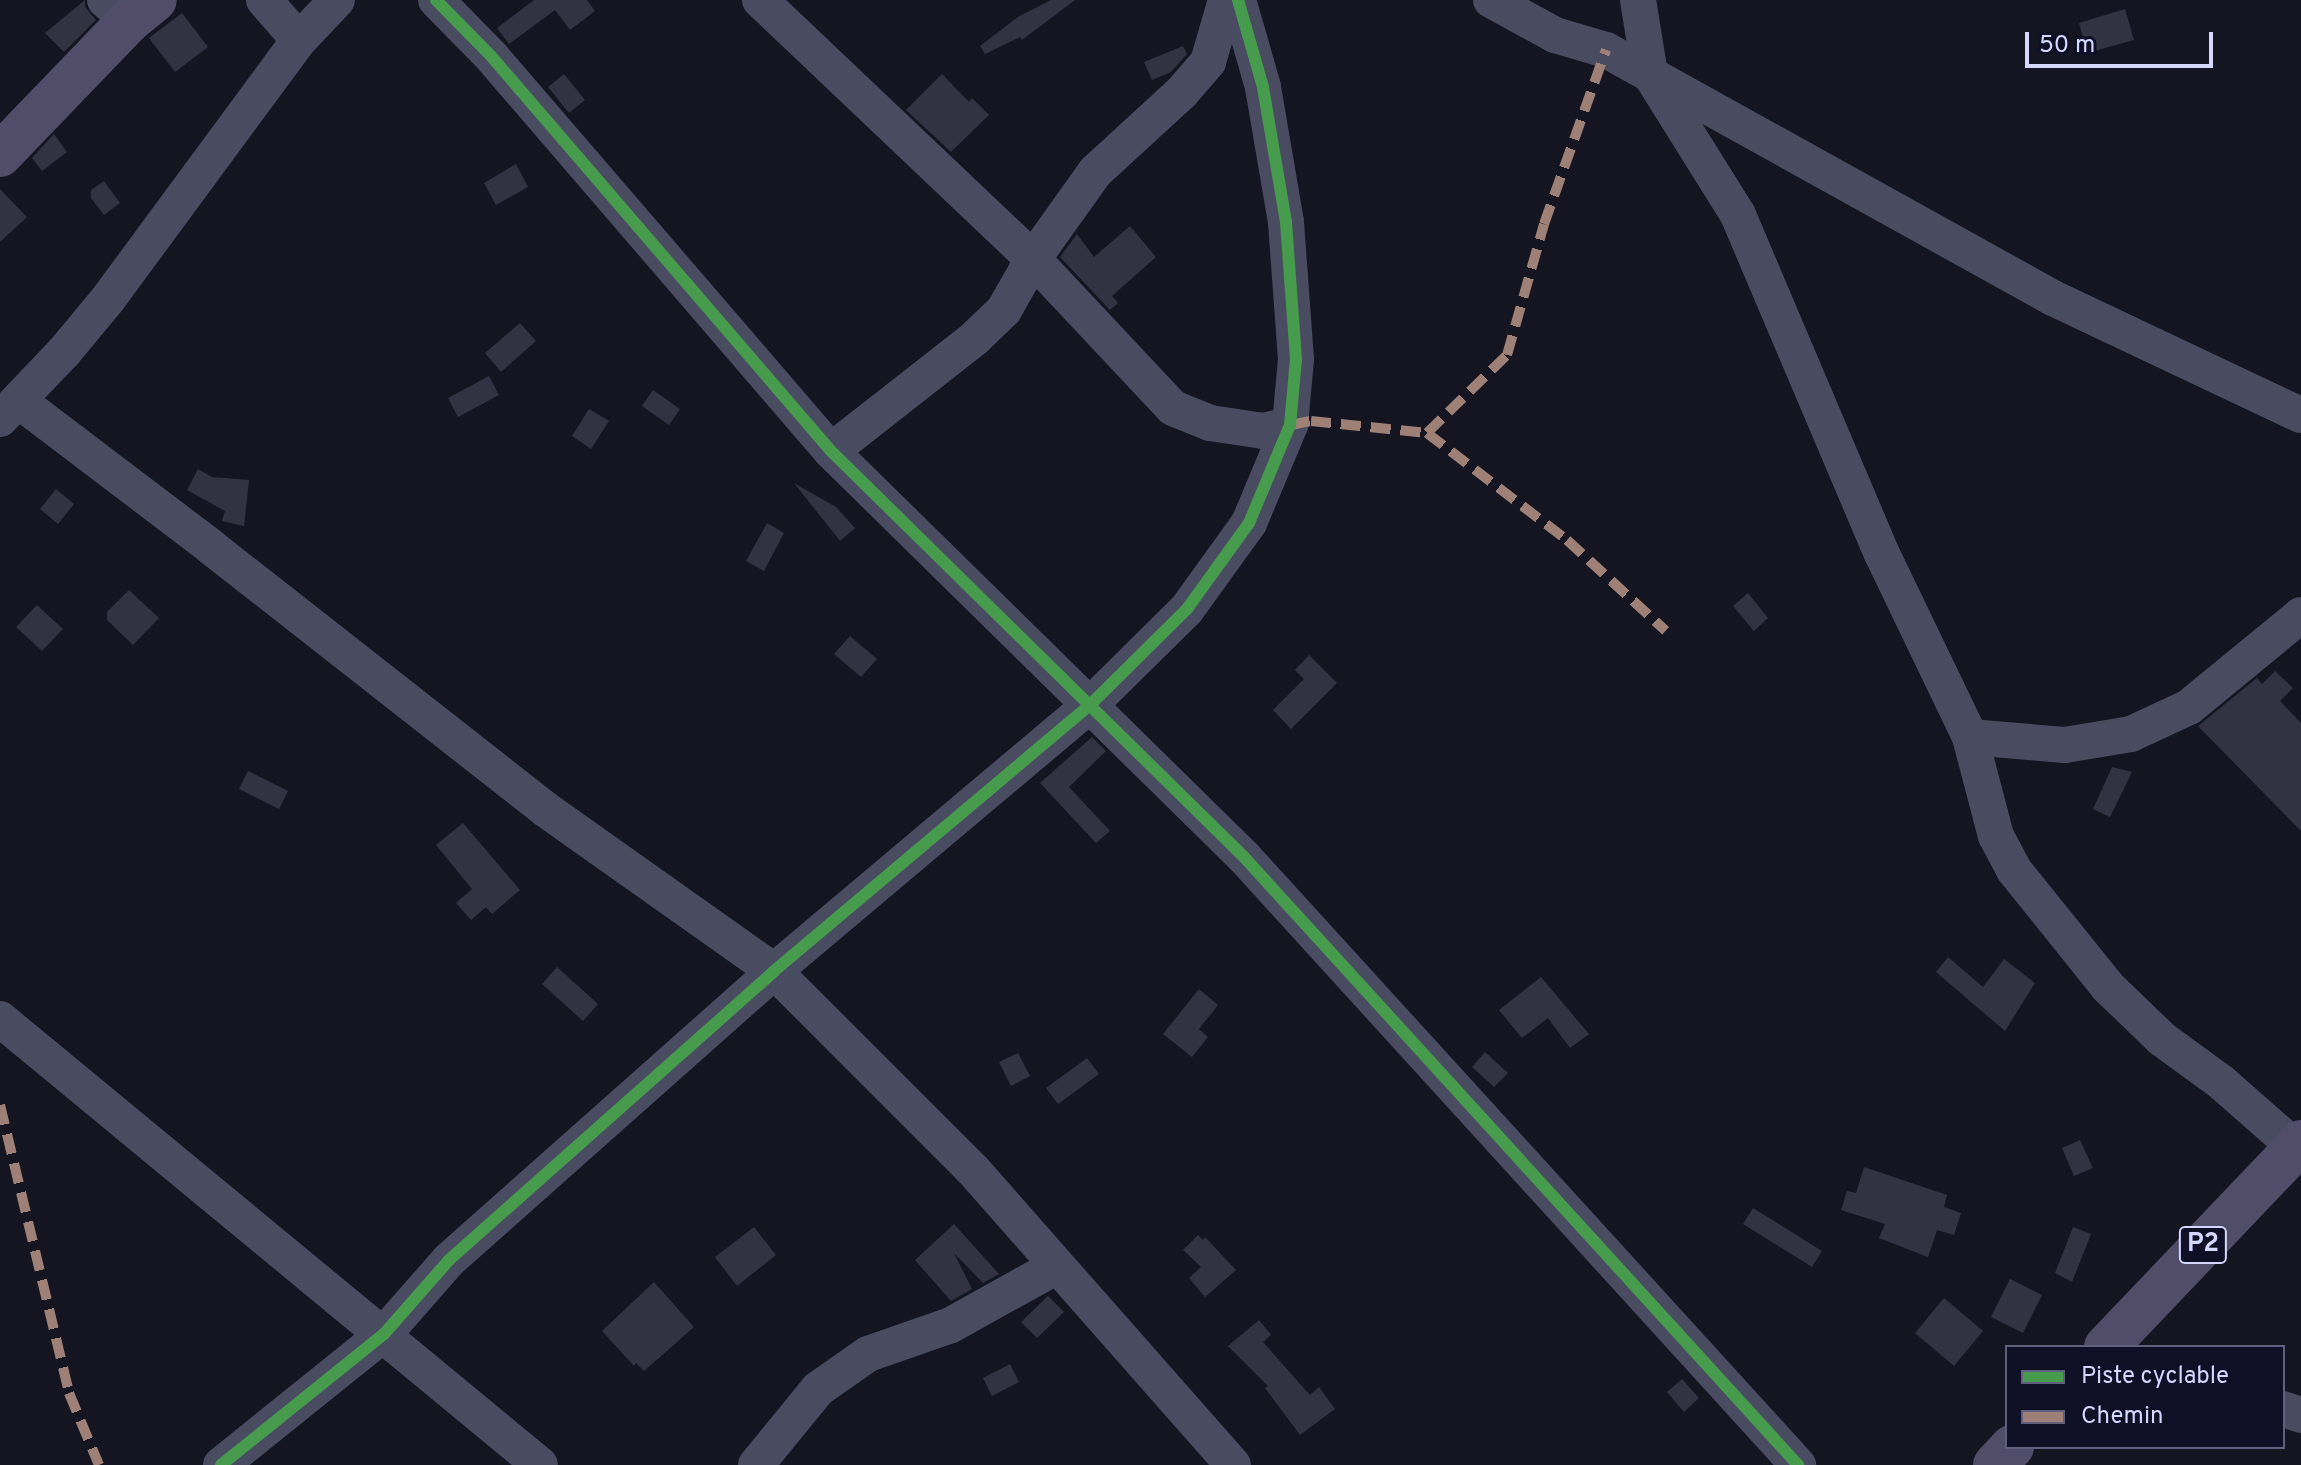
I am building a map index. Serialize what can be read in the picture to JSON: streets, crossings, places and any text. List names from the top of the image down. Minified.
{"streets":{"main road":["P2"]},"legend":["Piste cyclable","Chemin"],"scale_bar":"50 m"}
